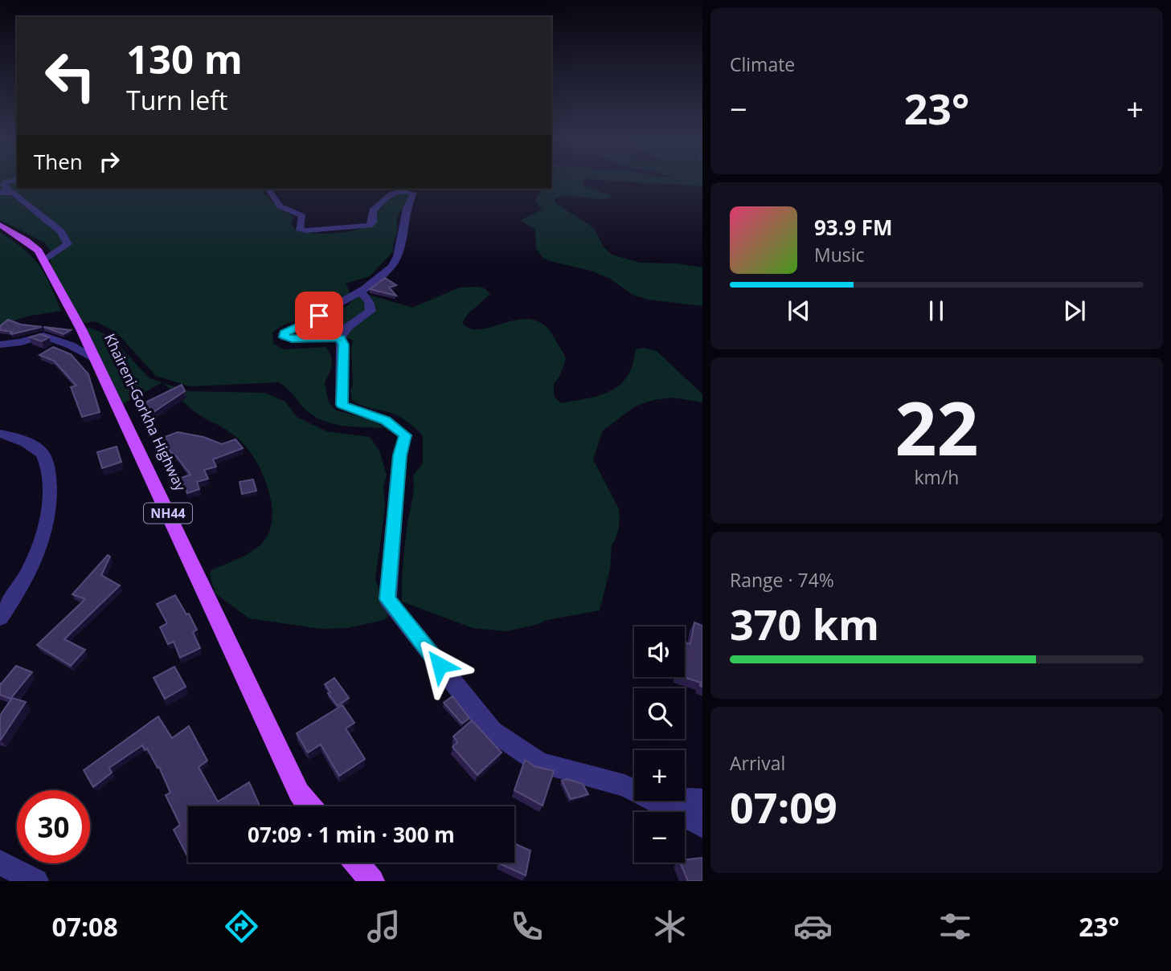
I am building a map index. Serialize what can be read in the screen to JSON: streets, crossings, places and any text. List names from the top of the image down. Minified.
{"streets":{"main road":["Khaireni-Gorkha Highway","NH44"]},"page":{"tile":["Climate",["22","km/h"],["Range · 74%","370 km"],["Arrival","07:09"]],"turn":["130 m","Turn left"],"heat":["−","23°","+"],"then":"Then","song":["93.9 FM","Music"],"map_buttons":["+","−"],"limit":"30","trip":"07:09 · 1 min · 300 m","tabs":["07:08","23°"]}}
